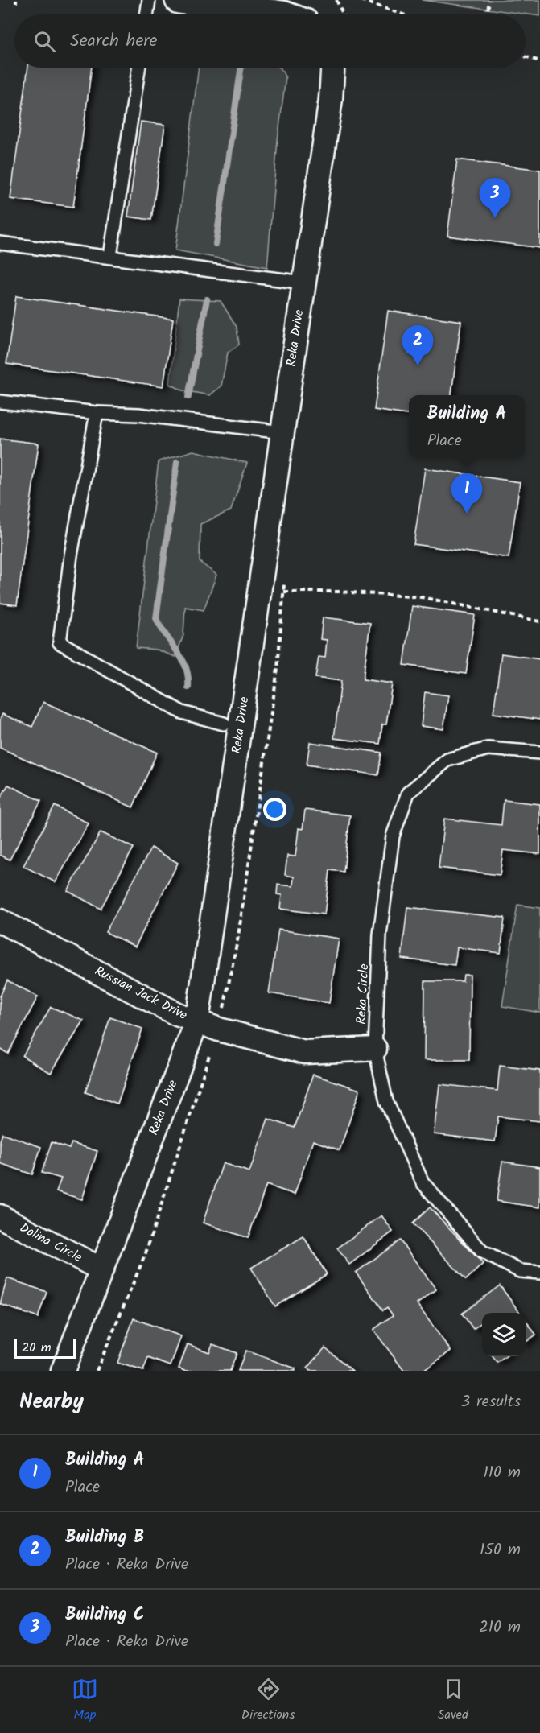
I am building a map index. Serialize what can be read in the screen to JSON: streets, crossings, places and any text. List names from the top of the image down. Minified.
{"streets":{"street":["Reka Drive","Russian Jack Drive","Dolina Circle"],"lane":["Reka Circle"]},"crossings":[["Reka Drive","Russian Jack Drive"],["Reka Drive","Dolina Circle"],["Russian Jack Drive","Reka Circle"]],"scale_bar":"20 m","page":{"search":"Search here","pins":["3","2","1"],"popup":["Building A","Place"],"scale":"20 m","heading":["Nearby","3 results"],"list":[{"mark":"1","name":"Building A","note":"Place","value":"110 m"},{"mark":"2","name":"Building B","note":"Place · Reka Drive","value":"150 m"},{"mark":"3","name":"Building C","note":"Place · Reka Drive","value":"210 m"}],"nav":["Map","Directions","Saved"]}}
